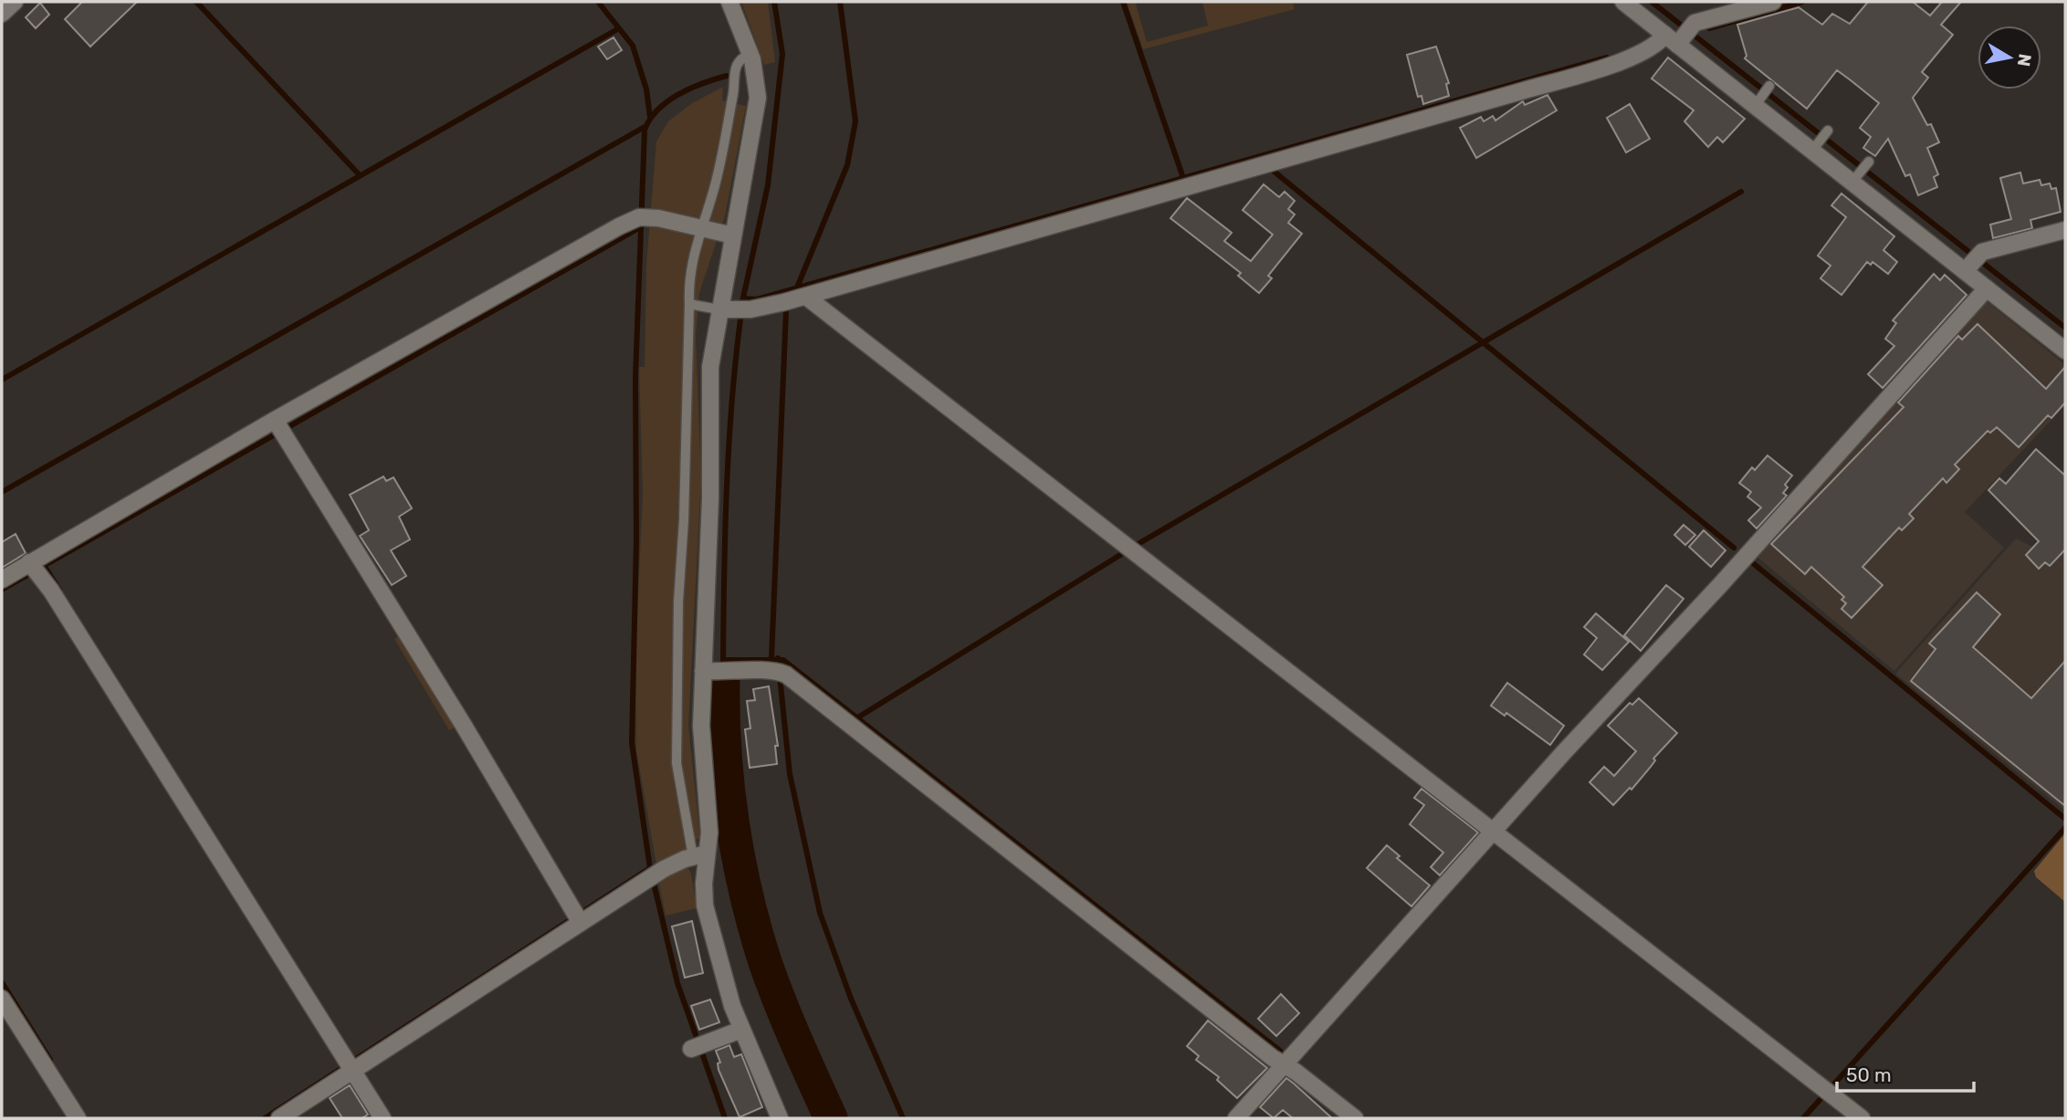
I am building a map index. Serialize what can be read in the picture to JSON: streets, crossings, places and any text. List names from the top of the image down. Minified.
{"scale_bar":"50 m","north":"right"}
